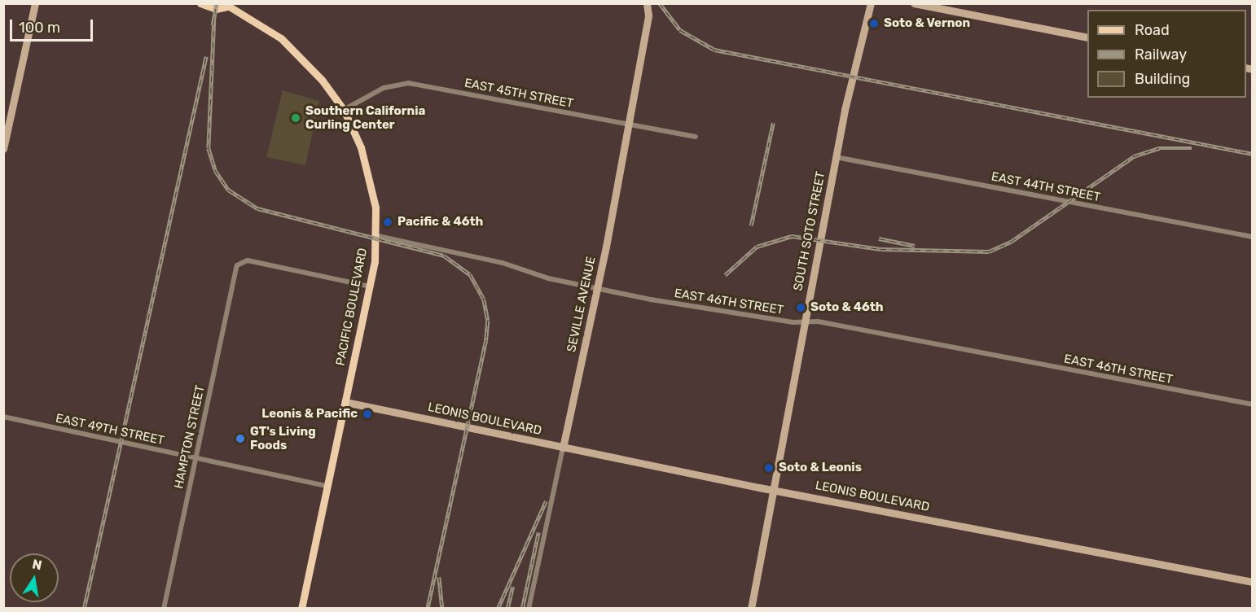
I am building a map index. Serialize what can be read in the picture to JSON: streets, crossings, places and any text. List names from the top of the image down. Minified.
{"streets":{"main road":["SOUTH SOTO STREET","SEVILLE AVENUE","PACIFIC BOULEVARD","LEONIS BOULEVARD"],"street":["EAST 45TH STREET","EAST 44TH STREET","EAST 46TH STREET","EAST 49TH STREET","HAMPTON STREET"]},"crossings":[["EAST 45TH STREET","SEVILLE AVENUE"],["EAST 45TH STREET","PACIFIC BOULEVARD"],["EAST 44TH STREET","SOUTH SOTO STREET"],["SOUTH SOTO STREET","EAST 46TH STREET"],["SOUTH SOTO STREET","LEONIS BOULEVARD"],["EAST 46TH STREET","SEVILLE AVENUE"],["EAST 46TH STREET","PACIFIC BOULEVARD"],["SEVILLE AVENUE","LEONIS BOULEVARD"],["PACIFIC BOULEVARD","LEONIS BOULEVARD"],["PACIFIC BOULEVARD","EAST 49TH STREET"],["PACIFIC BOULEVARD","HAMPTON STREET"],["EAST 49TH STREET","HAMPTON STREET"]],"places":["Soto & Vernon","Southern California Curling Center","Pacific & 46th","Soto & 46th","Leonis & Pacific","GT's Living Foods","Soto & Leonis"],"legend":["Road","Railway","Building"],"scale_bar":"100 m","north":"top"}
